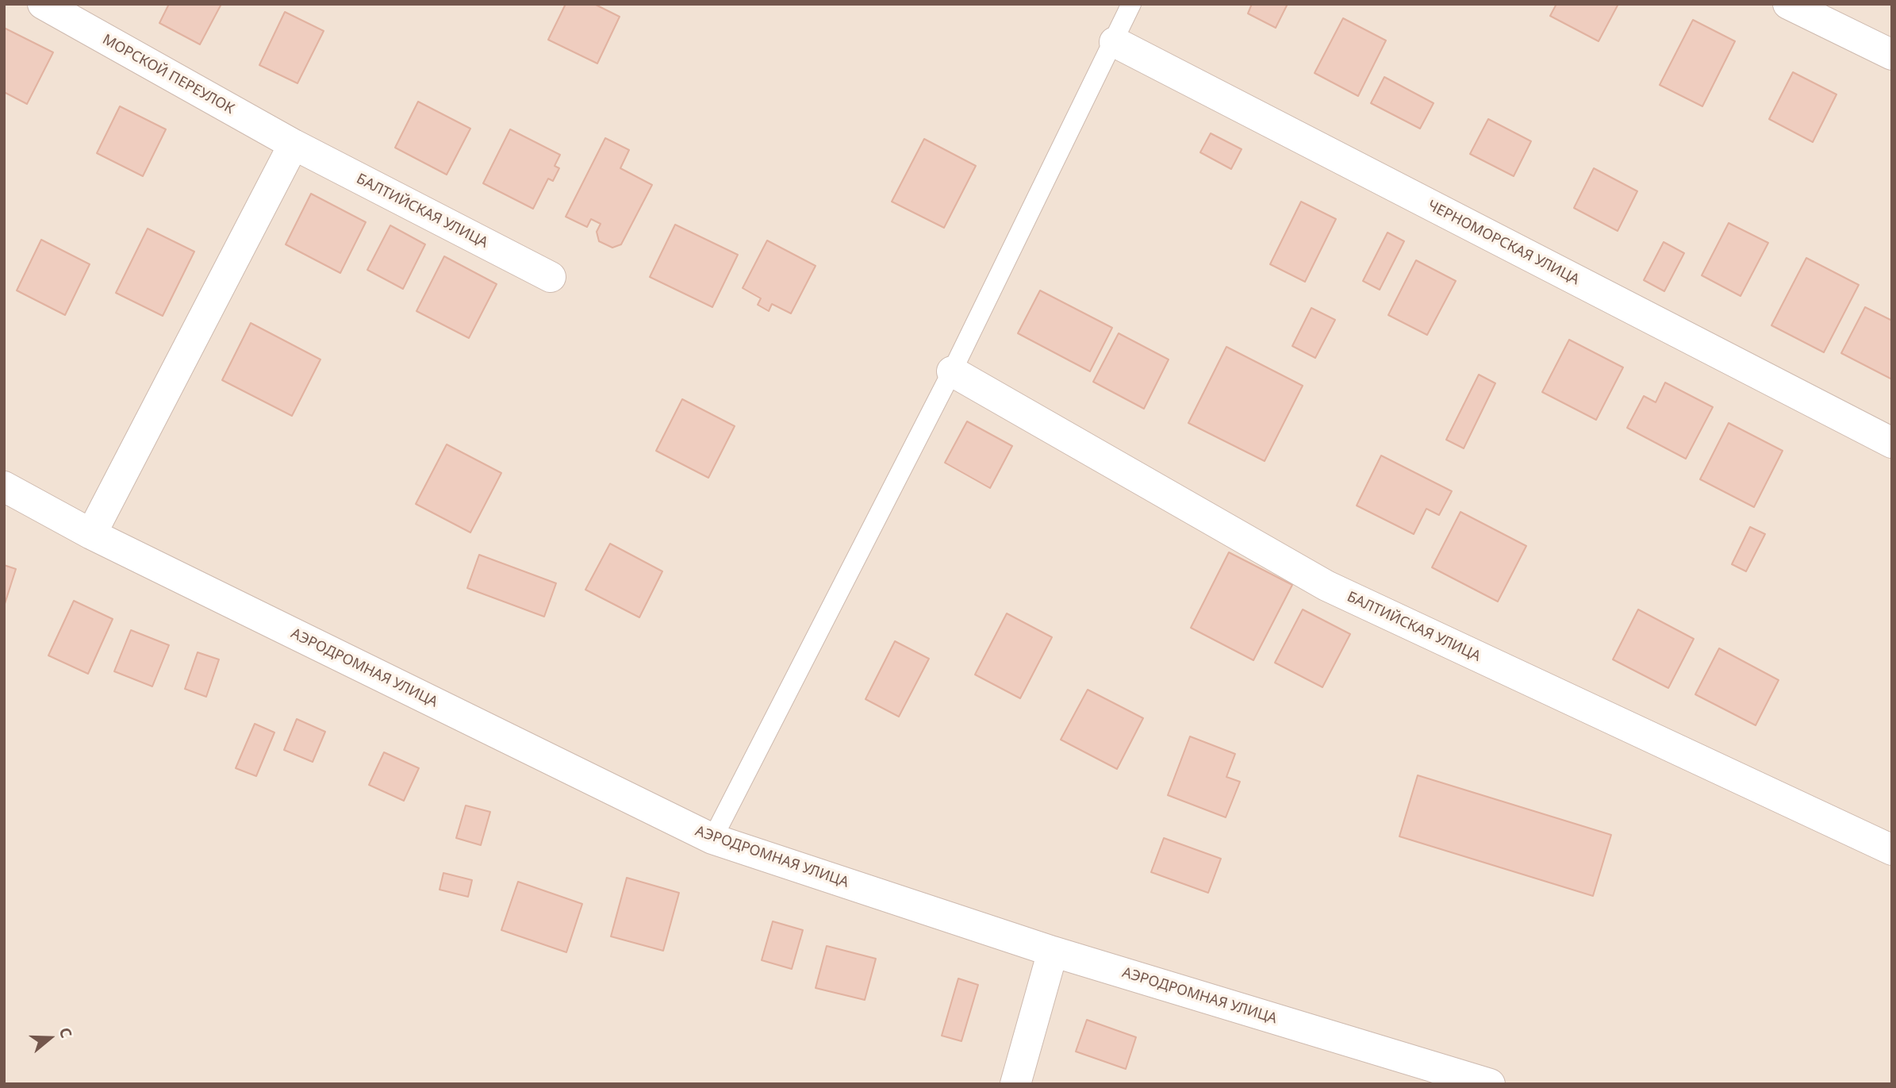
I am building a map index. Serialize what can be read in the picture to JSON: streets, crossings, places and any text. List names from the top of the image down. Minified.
{"streets":{"street":["МОРСКОЙ ПЕРЕУЛОК","БАЛТИЙСКАЯ УЛИЦА","ЧЕРНОМОРСКАЯ УЛИЦА","АЭРОДРОМНАЯ УЛИЦА"]},"crossings":[["МОРСКОЙ ПЕРЕУЛОК","БАЛТИЙСКАЯ УЛИЦА"]],"north":"right"}
